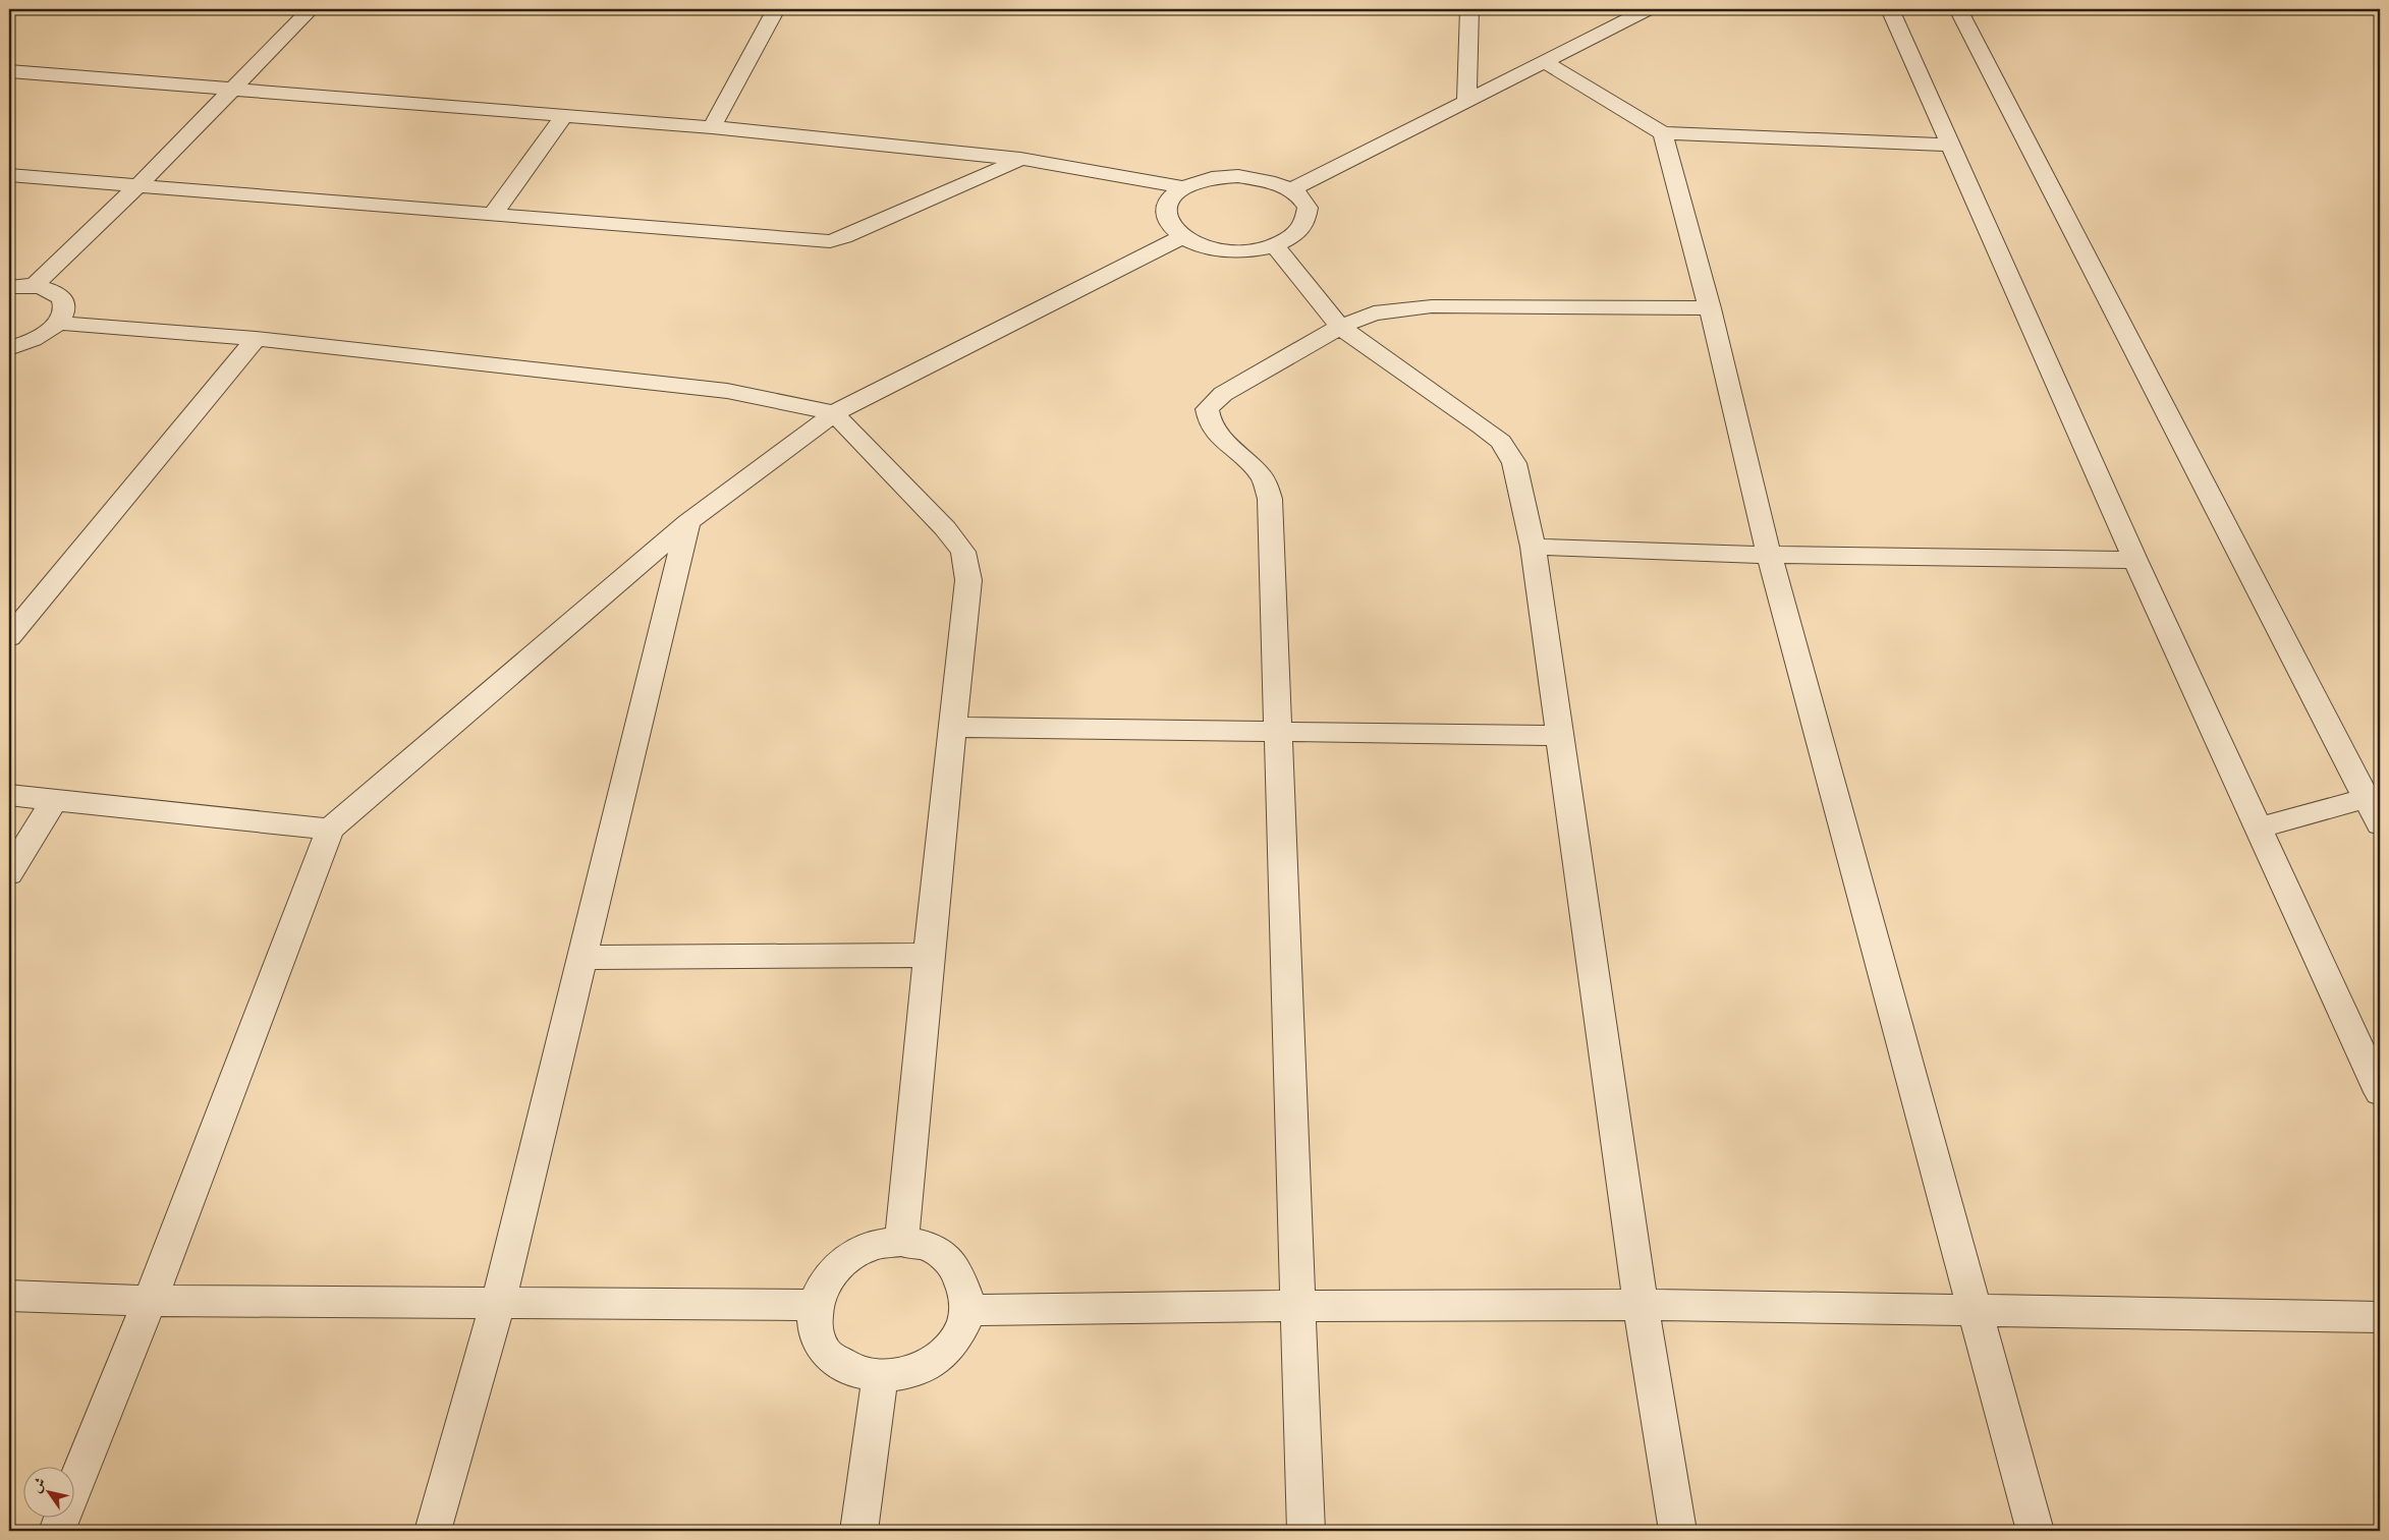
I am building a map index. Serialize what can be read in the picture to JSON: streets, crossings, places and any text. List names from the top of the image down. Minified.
{"north":"top left"}
